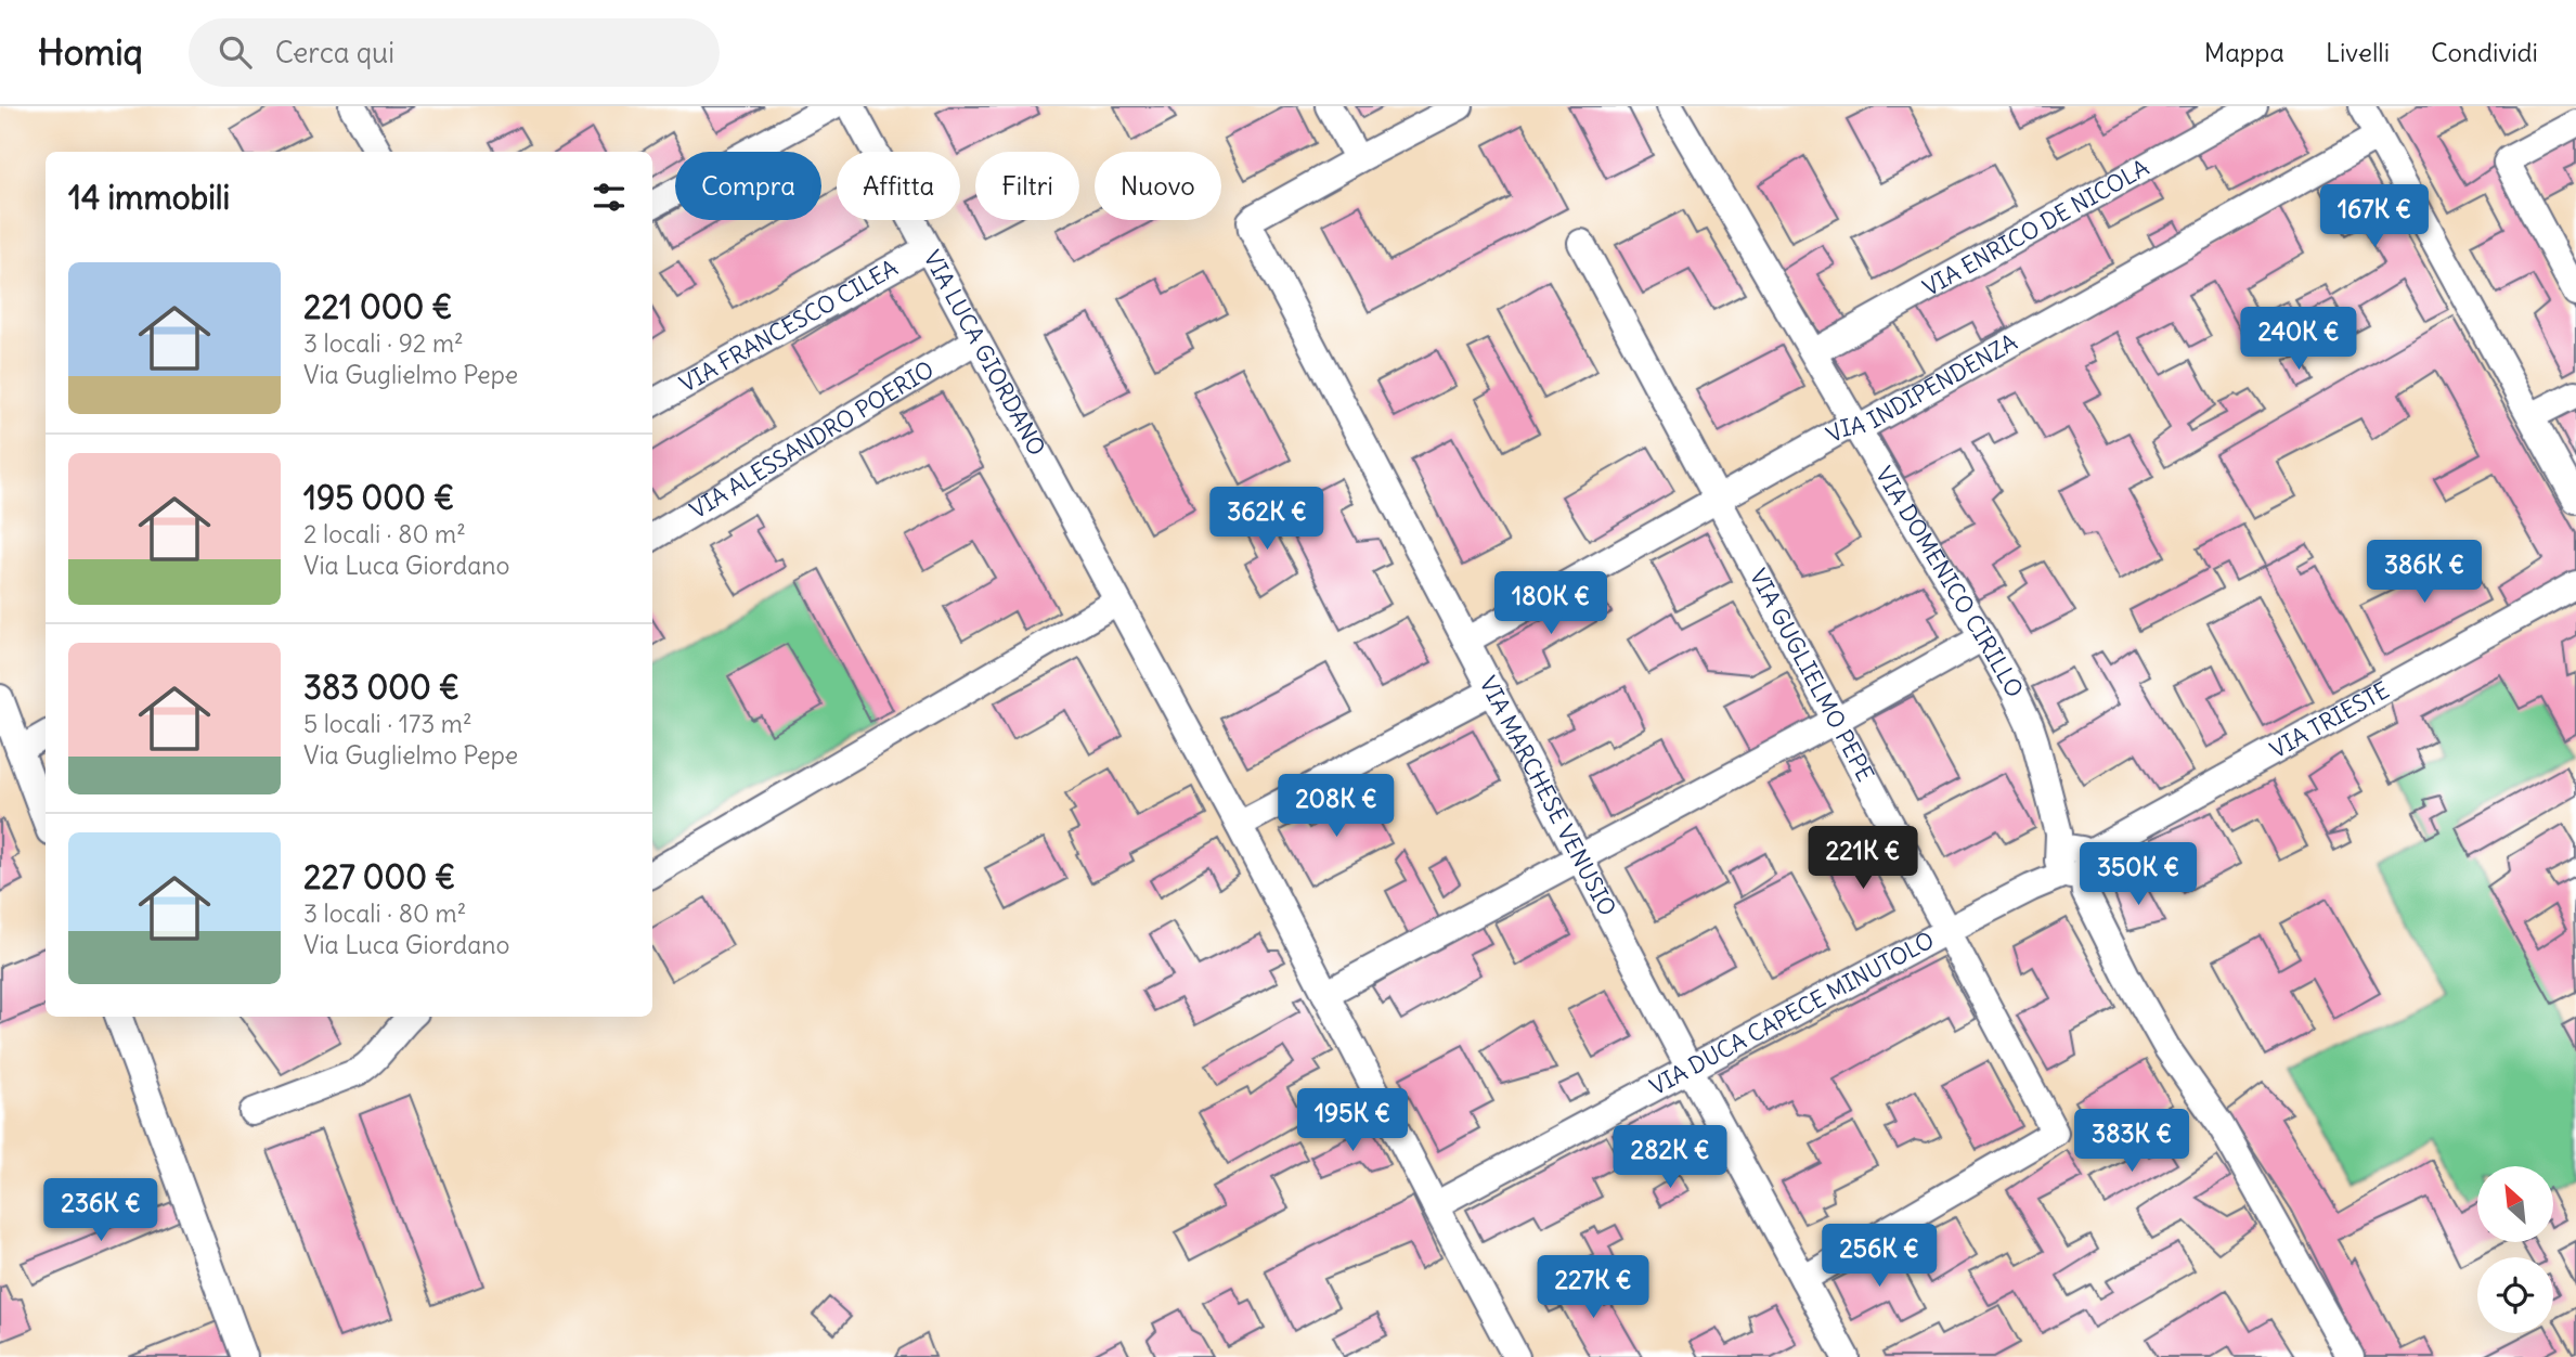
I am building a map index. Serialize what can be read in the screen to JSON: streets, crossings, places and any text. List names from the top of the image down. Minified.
{"streets":{"street":["VIA ENRICO DE NICOLA","VIA FRANCESCO CILEA","VIA LUCA GIORDANO","VIA INDIPENDENZA","VIA ALESSANDRO POERIO","VIA DOMENICO CIRILLO","VIA GUGLIELMO PEPE","VIA TRIESTE","VIA MARCHESE VENUSIO","VIA DUCA CAPECE MINUTOLO"]},"crossings":[["VIA FRANCESCO CILEA","VIA LUCA GIORDANO"],["VIA LUCA GIORDANO","VIA ALESSANDRO POERIO"],["VIA LUCA GIORDANO","VIA DUCA CAPECE MINUTOLO"],["VIA INDIPENDENZA","VIA DOMENICO CIRILLO"],["VIA INDIPENDENZA","VIA GUGLIELMO PEPE"],["VIA INDIPENDENZA","VIA MARCHESE VENUSIO"],["VIA DOMENICO CIRILLO","VIA TRIESTE"],["VIA DOMENICO CIRILLO","VIA DUCA CAPECE MINUTOLO"],["VIA GUGLIELMO PEPE","VIA MARCHESE VENUSIO"],["VIA GUGLIELMO PEPE","VIA DUCA CAPECE MINUTOLO"],["VIA TRIESTE","VIA DUCA CAPECE MINUTOLO"],["VIA MARCHESE VENUSIO","VIA DUCA CAPECE MINUTOLO"]],"north":"top left","page":{"header":"Homiq","search":"Cerca qui","nav":["Mappa","Livelli","Condividi"],"chip":["Compra","Affitta","Filtri","Nuovo"],"heading":"14 immobili","price":["167K €","240K €","362K €","386K €","180K €","208K €","221K €","350K €","195K €","383K €","282K €","236K €","256K €","227K €"],"list":[{"name":"221 000 €","note":"3 locali · 92 m² · Via Guglielmo Pepe"},{"name":"195 000 €","note":"2 locali · 80 m² · Via Luca Giordano"},{"name":"383 000 €","note":"5 locali · 173 m² · Via Guglielmo Pepe"},{"name":"227 000 €","note":"3 locali · 80 m² · Via Luca Giordano"}]}}
